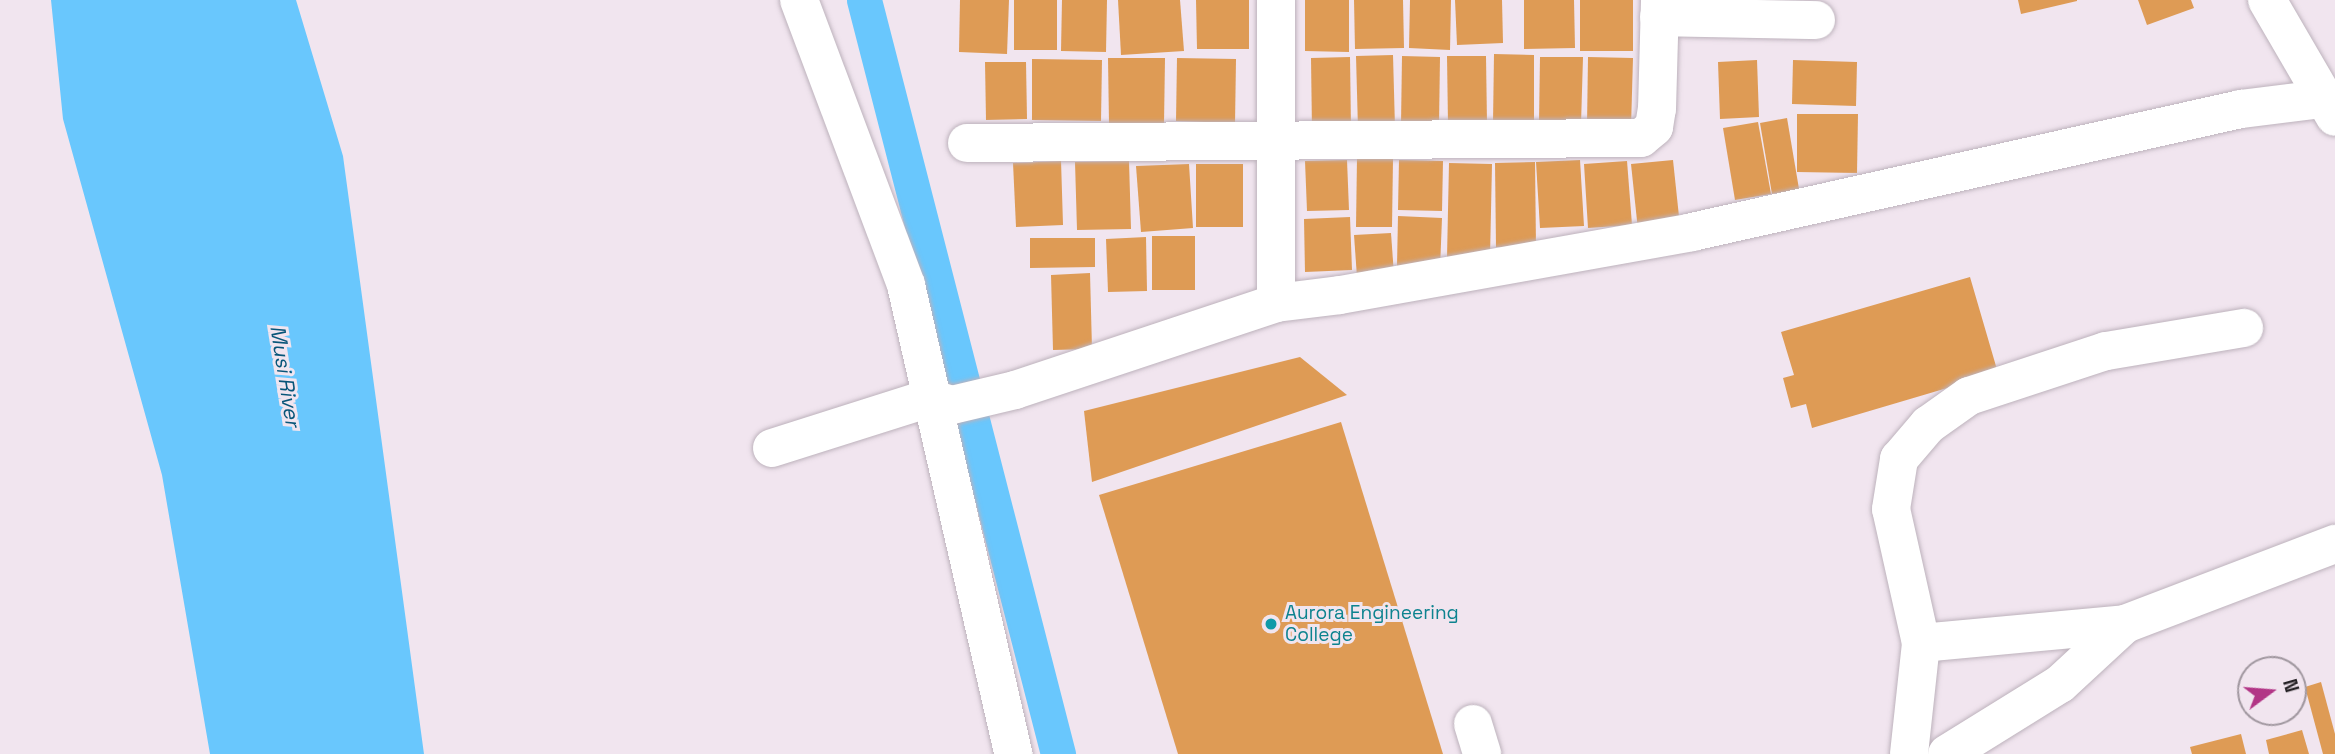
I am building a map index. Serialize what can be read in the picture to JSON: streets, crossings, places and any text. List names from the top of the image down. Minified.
{"water":["Musi River"],"places":["Aurora Engineering College"],"north":"right"}
